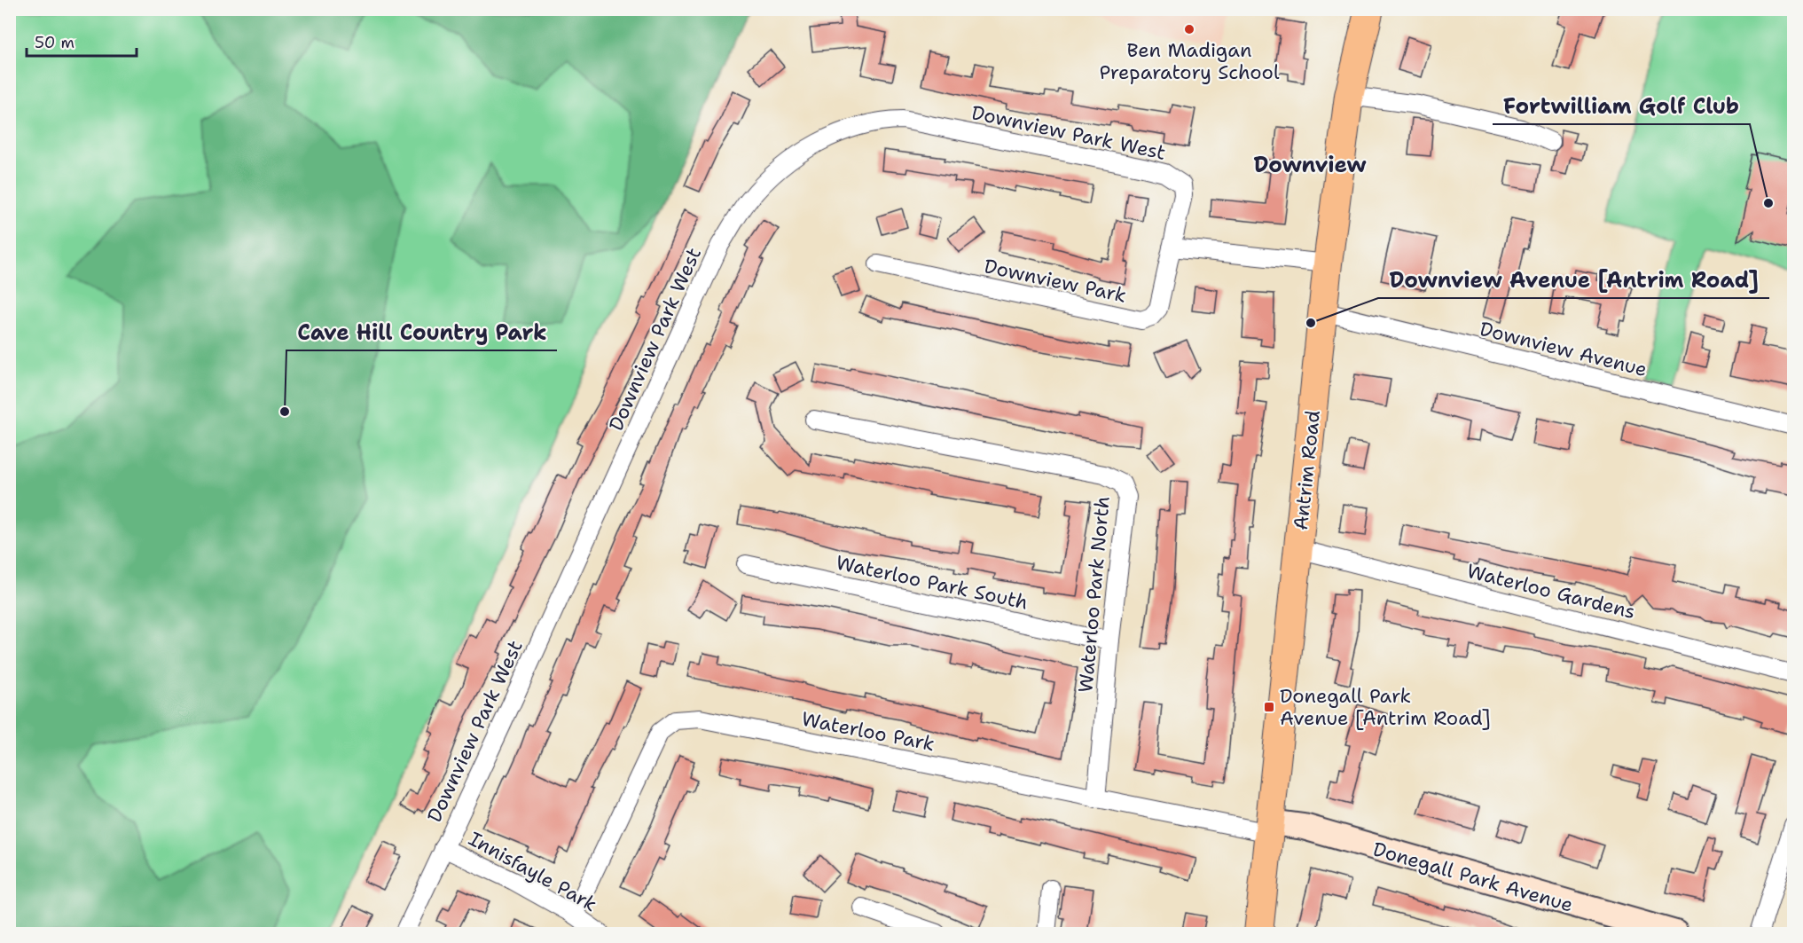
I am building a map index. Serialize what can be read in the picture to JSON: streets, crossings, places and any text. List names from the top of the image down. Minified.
{"streets":{"main road":["Antrim Road"],"street":["Downview Park West","Downview Park","Downview Avenue","Waterloo Park South","Waterloo Gardens","Waterloo Park North","Waterloo Park","Innisfayle Park","Donegall Park Avenue"]},"crossings":[["Downview Park West","Downview Park"],["Downview Park West","Innisfayle Park"],["Downview Avenue","Antrim Road"],["Antrim Road","Waterloo Gardens"],["Antrim Road","Waterloo Park"],["Antrim Road","Donegall Park Avenue"],["Waterloo Park South","Waterloo Park North"],["Waterloo Park North","Waterloo Park"],["Waterloo Park","Innisfayle Park"],["Waterloo Park","Donegall Park Avenue"]],"districts":["Downview"],"places":{"other":["Ben Madigan Preparatory School","Fortwilliam Golf Club","Downview Avenue [Antrim Road]","Cave Hill Country Park"],"transit":["Donegall Park Avenue [Antrim Road]"]},"scale_bar":"50 m"}
